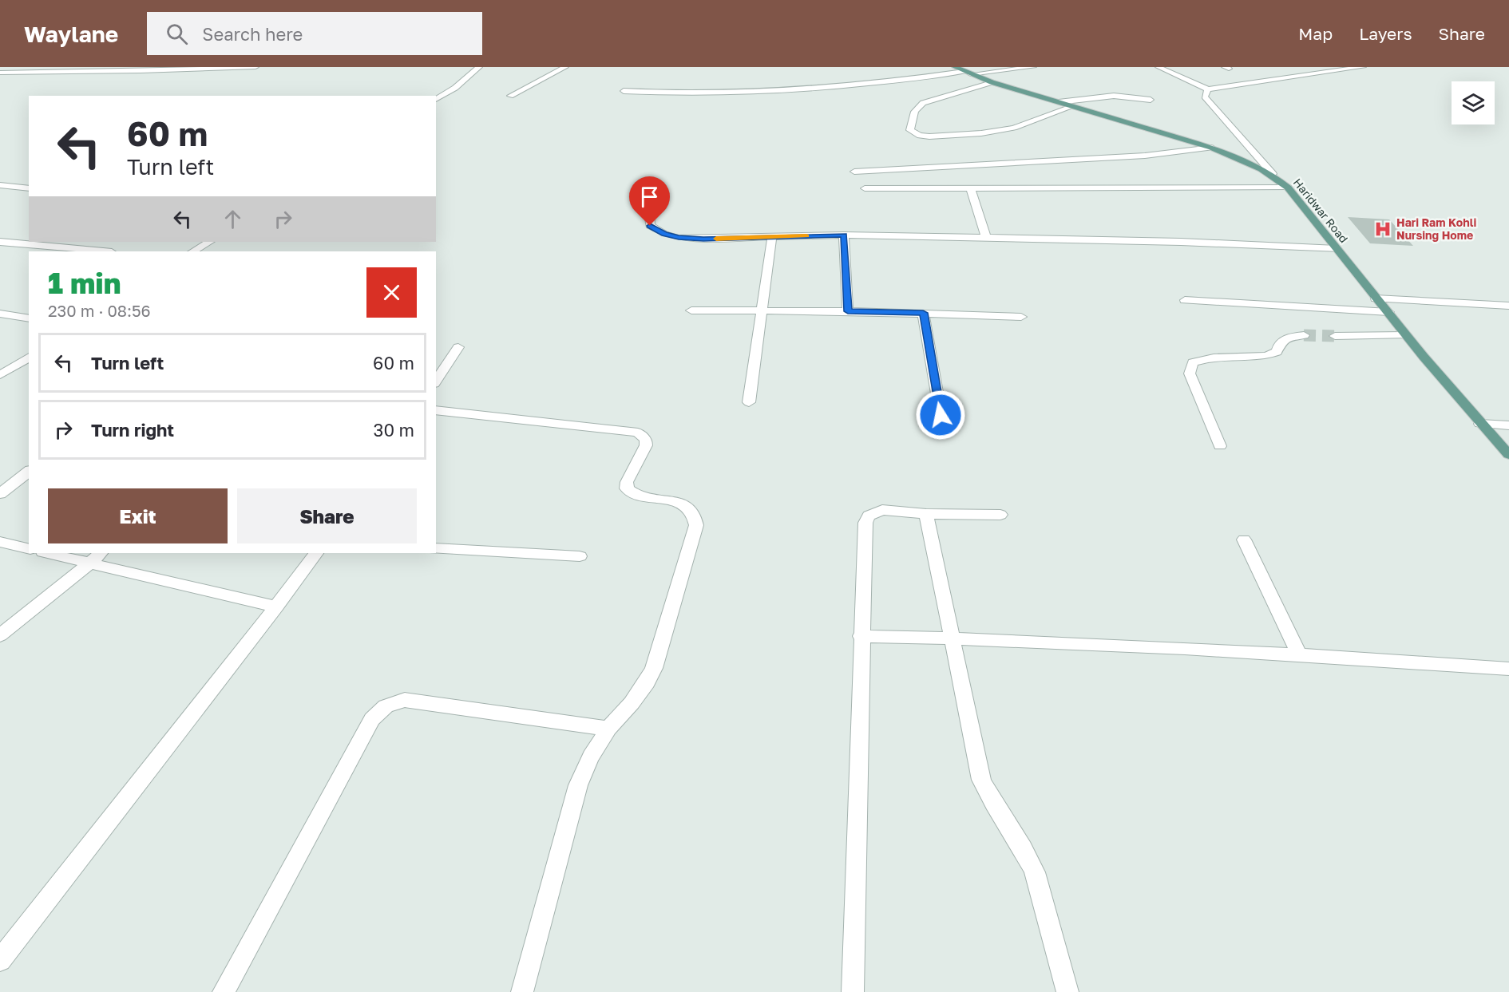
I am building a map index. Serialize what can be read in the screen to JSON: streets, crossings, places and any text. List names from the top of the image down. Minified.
{"streets":{"main road":["Haridwar Road"]},"places":{"hospital":["Hari Ram Kohli Nursing Home"]},"page":{"header":"Waylane","search":"Search here","nav":["Map","Layers","Share"],"turn":["60 m","Turn left"],"heading":["1 min","230 m · 08:56"],"list":[{"name":"Turn left","value":"60 m"},{"name":"Turn right","value":"30 m"}],"buttons":["Exit","Share"]}}
